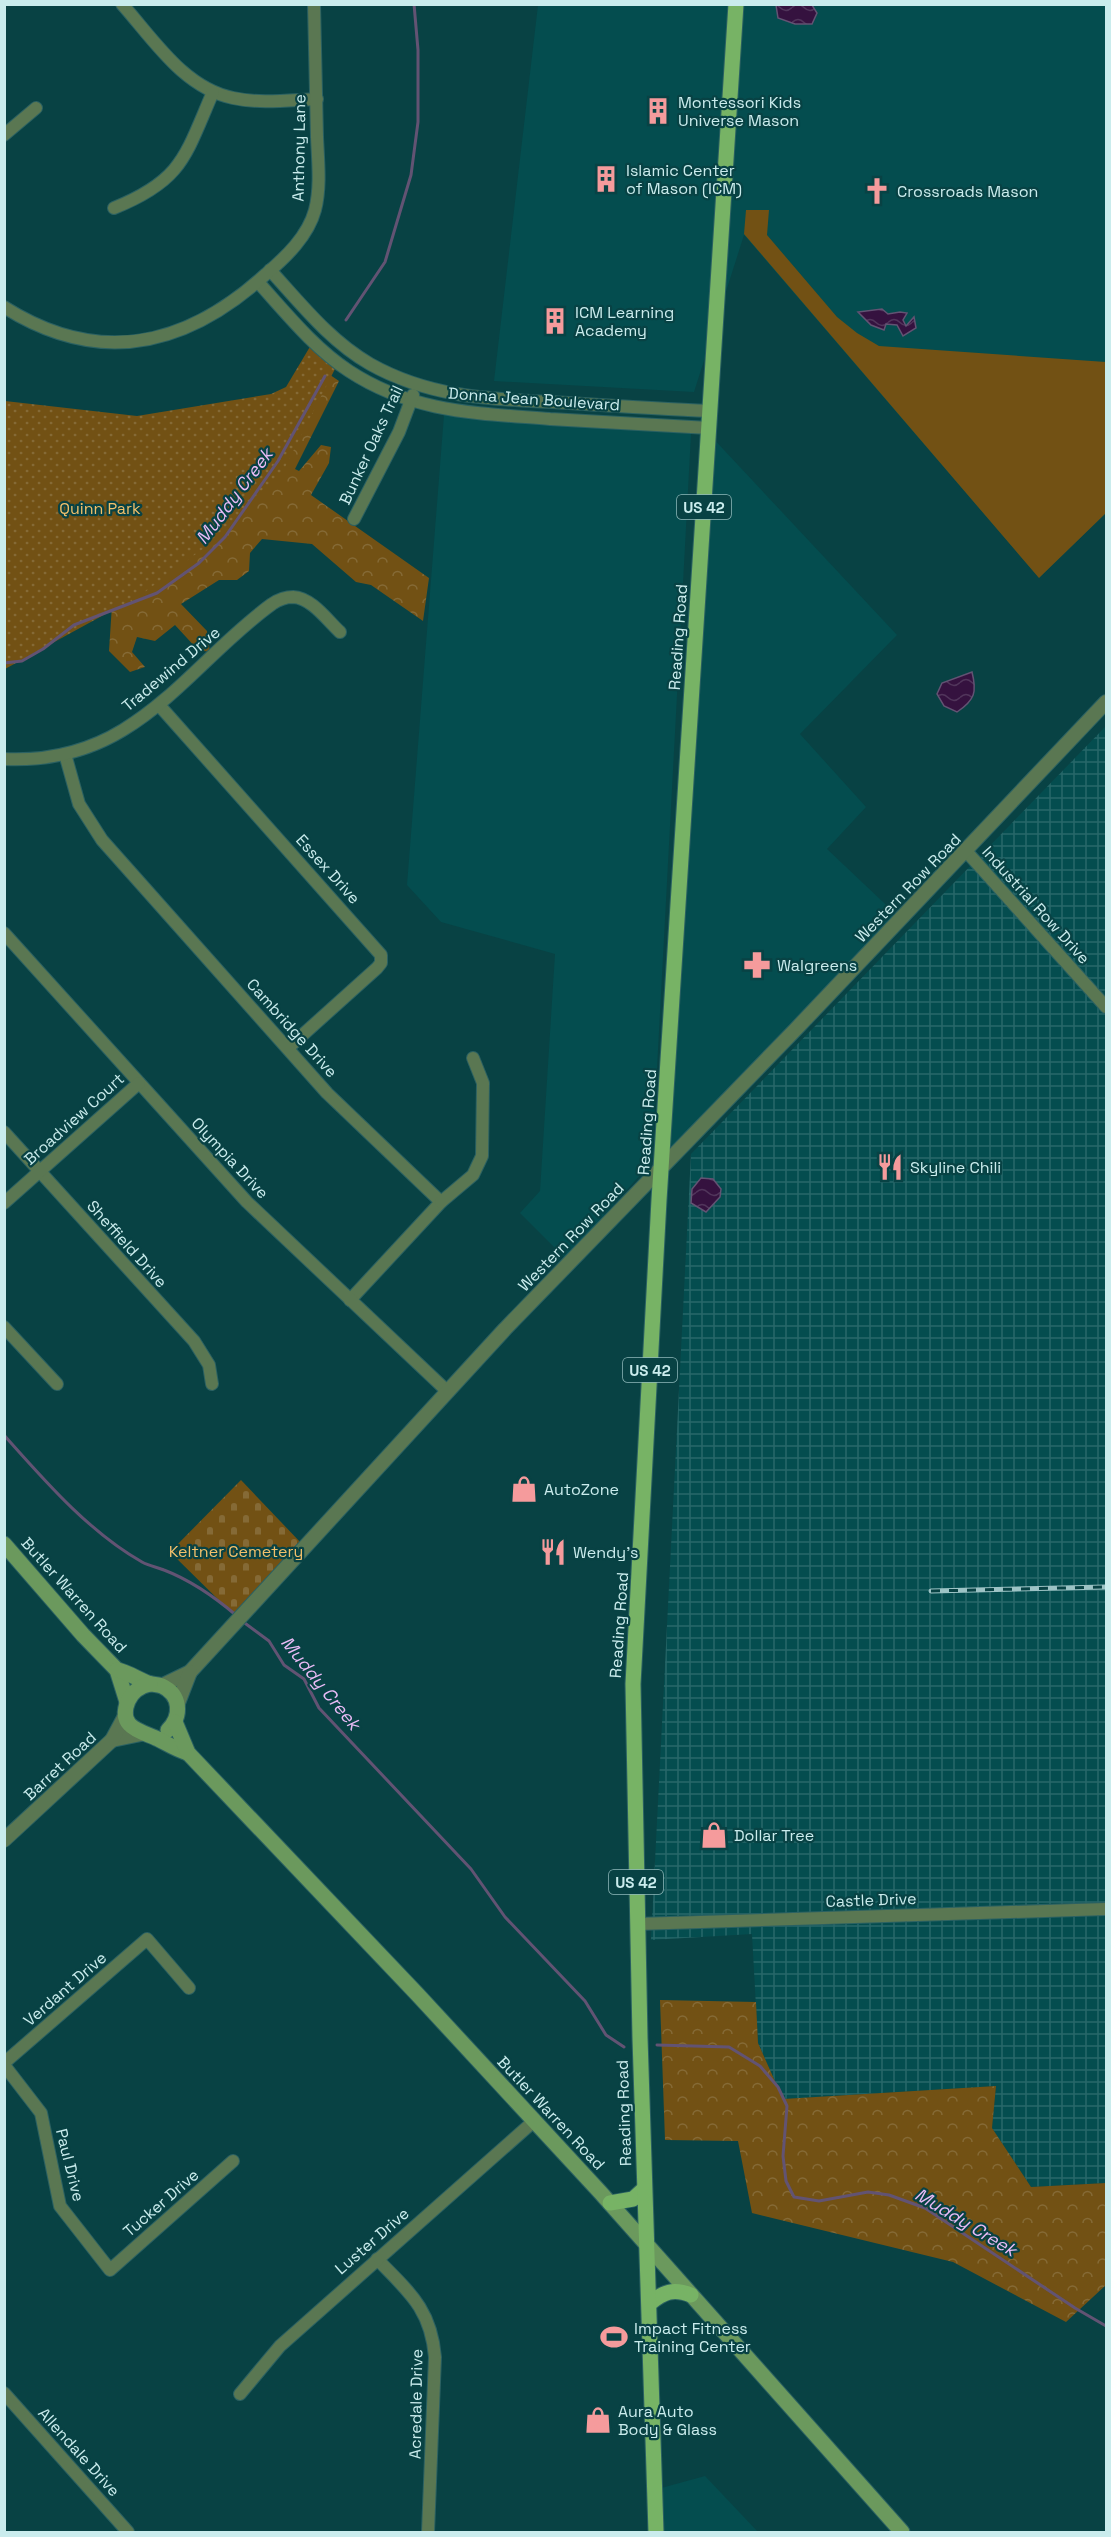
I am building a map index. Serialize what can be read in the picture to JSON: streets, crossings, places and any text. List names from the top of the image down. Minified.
{"streets":{"main road":["US 42","Reading Road","Butler Warren Road"],"street":["Anthony Lane","Donna Jean Boulevard","Bunker Oaks Trail","Tradewind Drive","Essex Drive","Western Row Road","Industrial Row Drive","Cambridge Drive","Broadview Court","Olympia Drive","Sheffield Drive","Barret Road","Castle Drive","Verdant Drive","Paul Drive","Tucker Drive","Luster Drive","Acredale Drive","Allendale Drive"]},"crossings":[["Anthony Lane","Donna Jean Boulevard"],["Donna Jean Boulevard","Bunker Oaks Trail"],["Donna Jean Boulevard","Reading Road"],["US 42","Reading Road"],["US 42","Butler Warren Road"],["Reading Road","Western Row Road"],["Reading Road","Butler Warren Road"],["Reading Road","Castle Drive"],["Tradewind Drive","Essex Drive"],["Tradewind Drive","Cambridge Drive"],["Essex Drive","Cambridge Drive"],["Western Row Road","Industrial Row Drive"],["Western Row Road","Olympia Drive"],["Western Row Road","Butler Warren Road"],["Western Row Road","Barret Road"],["Broadview Court","Olympia Drive"],["Broadview Court","Sheffield Drive"],["Butler Warren Road","Barret Road"],["Butler Warren Road","Luster Drive"],["Verdant Drive","Paul Drive"],["Paul Drive","Tucker Drive"],["Luster Drive","Acredale Drive"]],"water":["Muddy Creek"],"parks":["Quinn Park","Keltner Cemetery"],"places":{"building":["Montessori Kids Universe Mason","Islamic Center of Mason (ICM)","ICM Learning Academy"],"church":["Crossroads Mason"],"pharmacy":["Walgreens"],"restaurant":["Skyline Chili","Wendy's"],"shop":["AutoZone","Dollar Tree","Aura Auto Body & Glass"],"sports":["Impact Fitness Training Center"]}}
